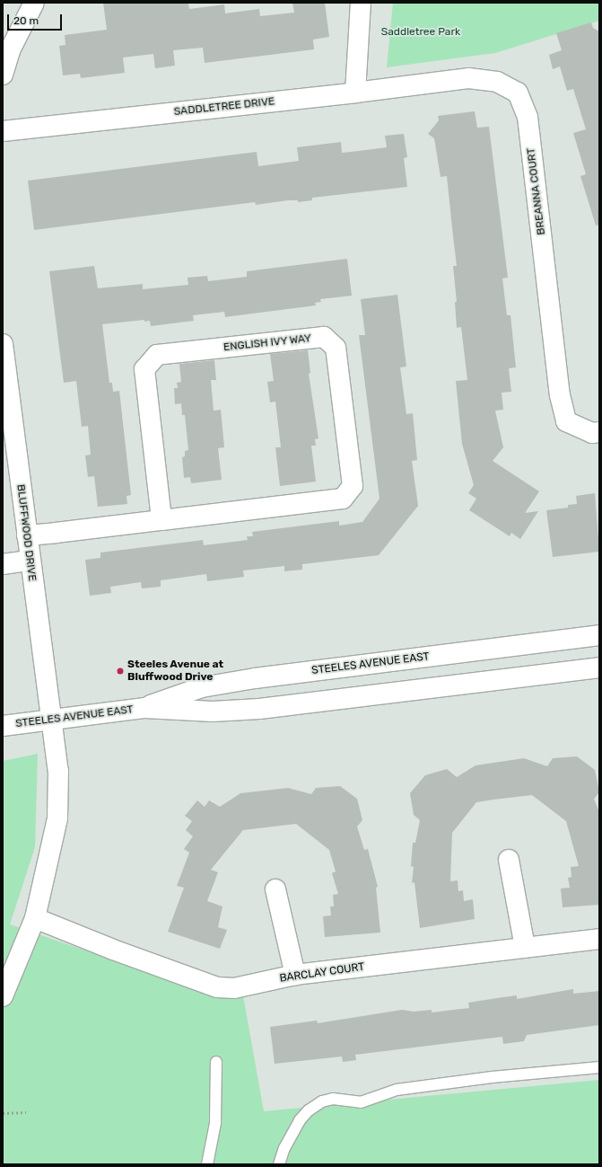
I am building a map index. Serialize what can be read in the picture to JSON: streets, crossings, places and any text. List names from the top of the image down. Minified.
{"streets":{"street":["SADDLETREE DRIVE","BREANNA COURT","ENGLISH IVY WAY","BLUFFWOOD DRIVE","STEELES AVENUE EAST","BARCLAY COURT"]},"crossings":[["SADDLETREE DRIVE","BREANNA COURT"],["ENGLISH IVY WAY","BLUFFWOOD DRIVE"],["BLUFFWOOD DRIVE","STEELES AVENUE EAST"],["BLUFFWOOD DRIVE","BARCLAY COURT"]],"parks":["Saddletree Park"],"places":["Steeles Avenue at Bluffwood Drive"],"scale_bar":"20 m"}
